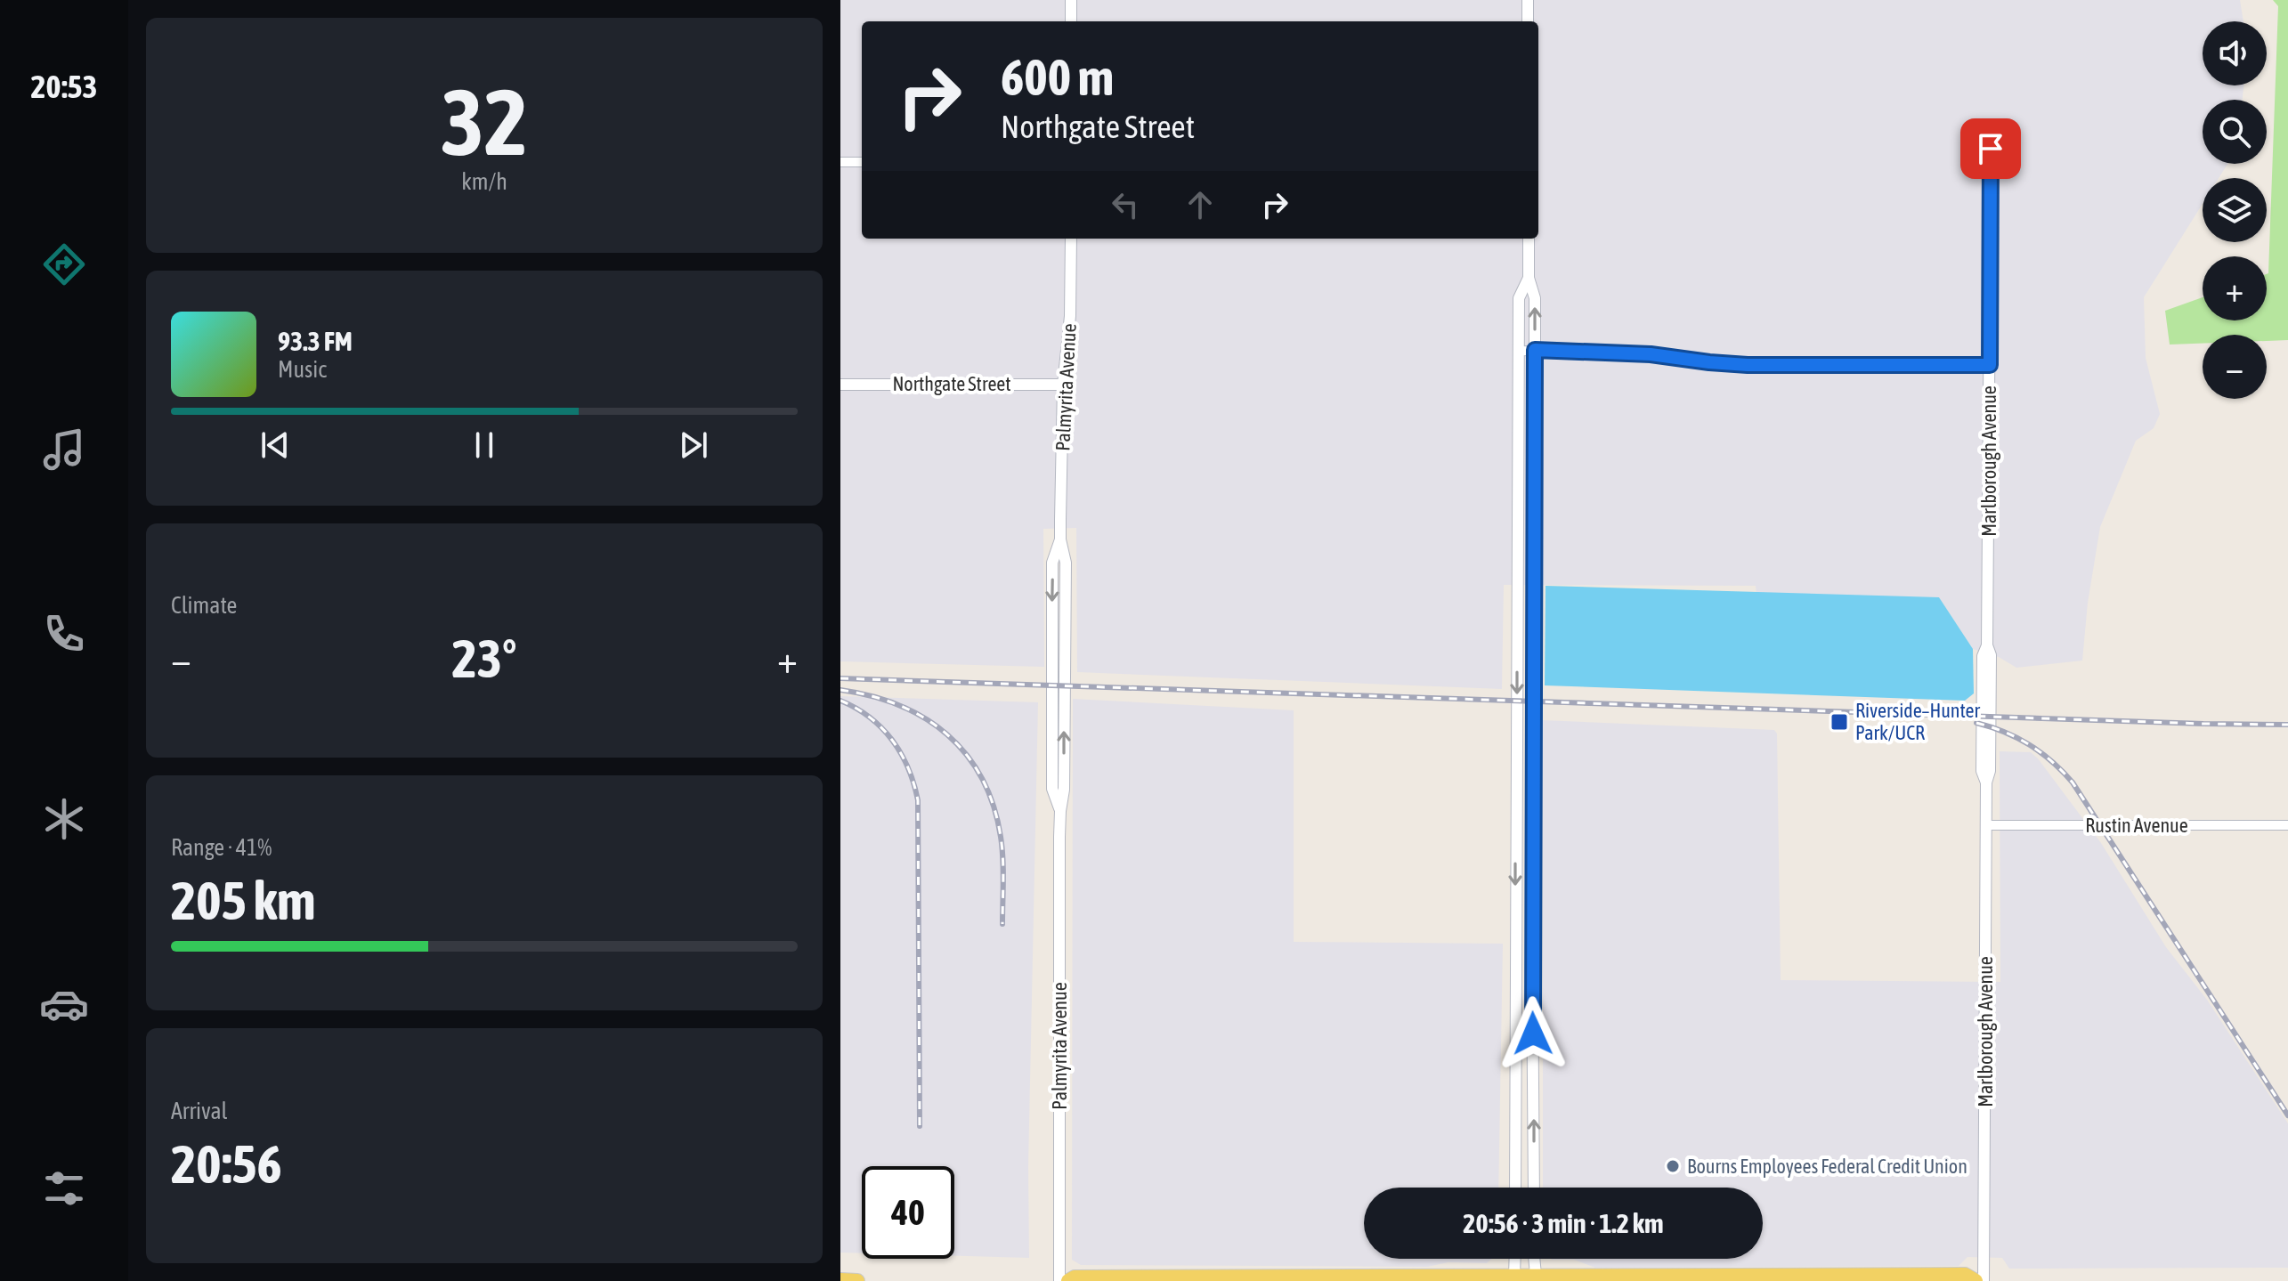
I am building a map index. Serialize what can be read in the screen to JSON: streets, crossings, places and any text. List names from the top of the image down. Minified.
{"streets":{"street":["Northgate Street","Palmyrita Avenue","Marlborough Avenue","Rustin Avenue"]},"crossings":[["Northgate Street","Palmyrita Avenue"],["Marlborough Avenue","Rustin Avenue"]],"places":{"transit":["Riverside–Hunter Park/UCR"],"other":["Bourns Employees Federal Credit Union"]},"page":{"tabs":"20:53","tile":[["32","km/h"],"Climate",["Range · 41%","205 km"],["Arrival","20:56"]],"map_buttons":["+","−"],"turn":["600 m","Northgate Street"],"song":["93.3 FM","Music"],"heat":["−","23°","+"],"limit":"40","trip":"20:56 · 3 min · 1.2 km"}}
